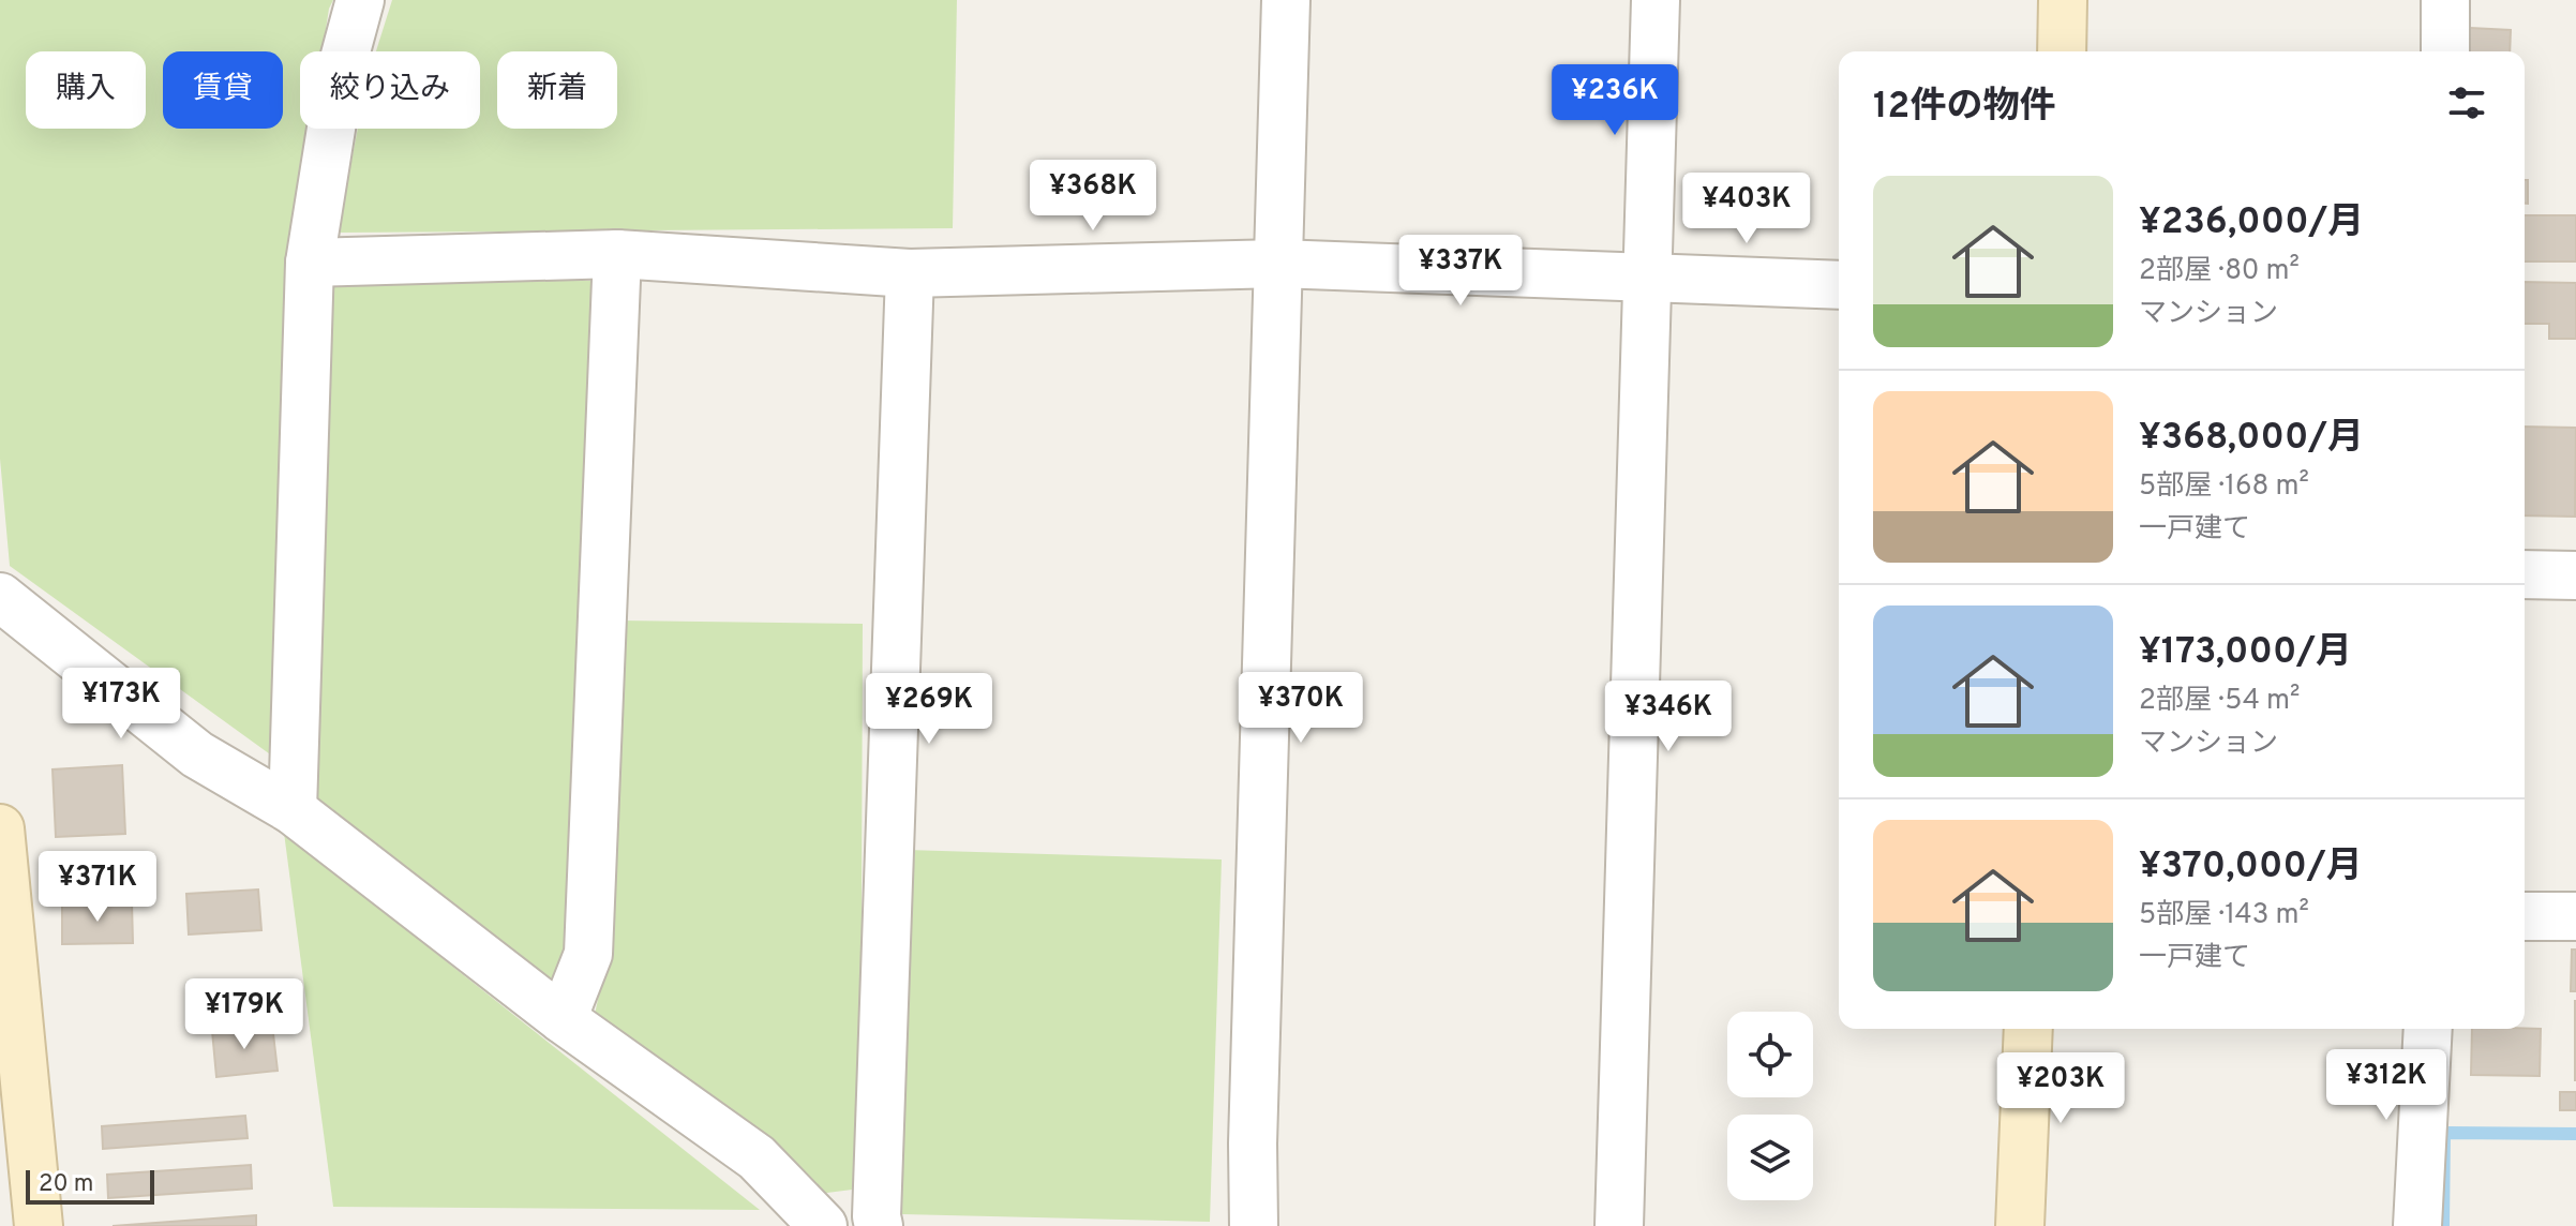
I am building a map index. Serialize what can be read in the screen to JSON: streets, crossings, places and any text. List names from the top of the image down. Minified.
{"scale_bar":"20 m","page":{"chip":["購入","賃貸","絞り込み","新着"],"heading":"12件の物件","price":["¥236K","¥368K","¥403K","¥337K","¥173K","¥370K","¥269K","¥346K","¥371K","¥179K","¥312K","¥203K"],"list":[{"name":"¥236,000/月","note":"2部屋 · 80 m² · マンション"},{"name":"¥368,000/月","note":"5部屋 · 168 m² · 一戸建て"},{"name":"¥173,000/月","note":"2部屋 · 54 m² · マンション"},{"name":"¥370,000/月","note":"5部屋 · 143 m² · 一戸建て"}],"scale":"20 m"}}
